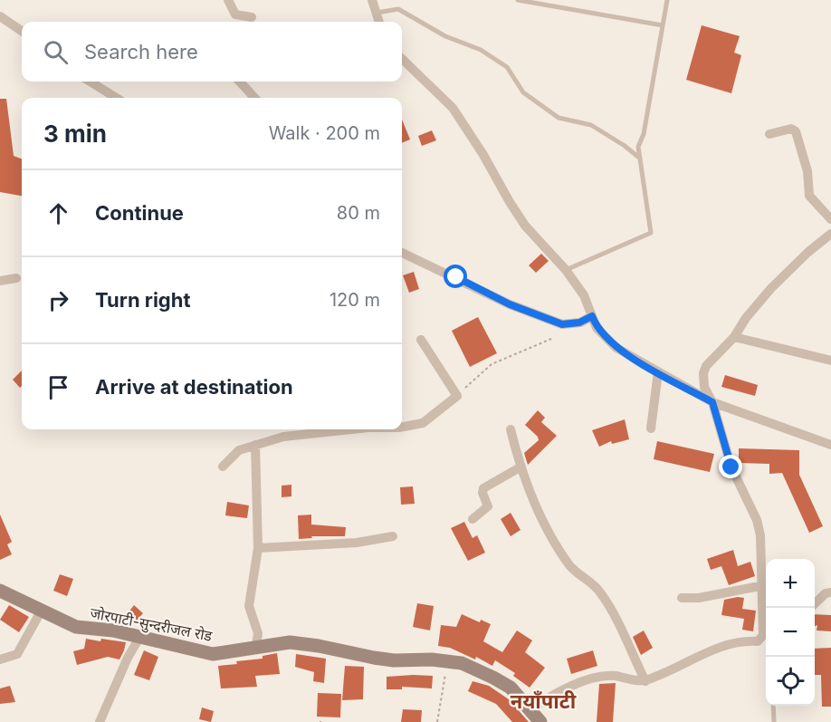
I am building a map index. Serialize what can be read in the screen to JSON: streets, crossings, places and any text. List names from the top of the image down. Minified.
{"streets":{"main road":["जोरपाटी-सुन्दरीजल रोड"]},"districts":["नयाँपाटी"],"page":{"search":"Search here","heading":["3 min","Walk · 200 m"],"list":[["Continue","80 m"],["Turn right","120 m"],"Arrive at destination"],"map_buttons":["+","−"]}}
